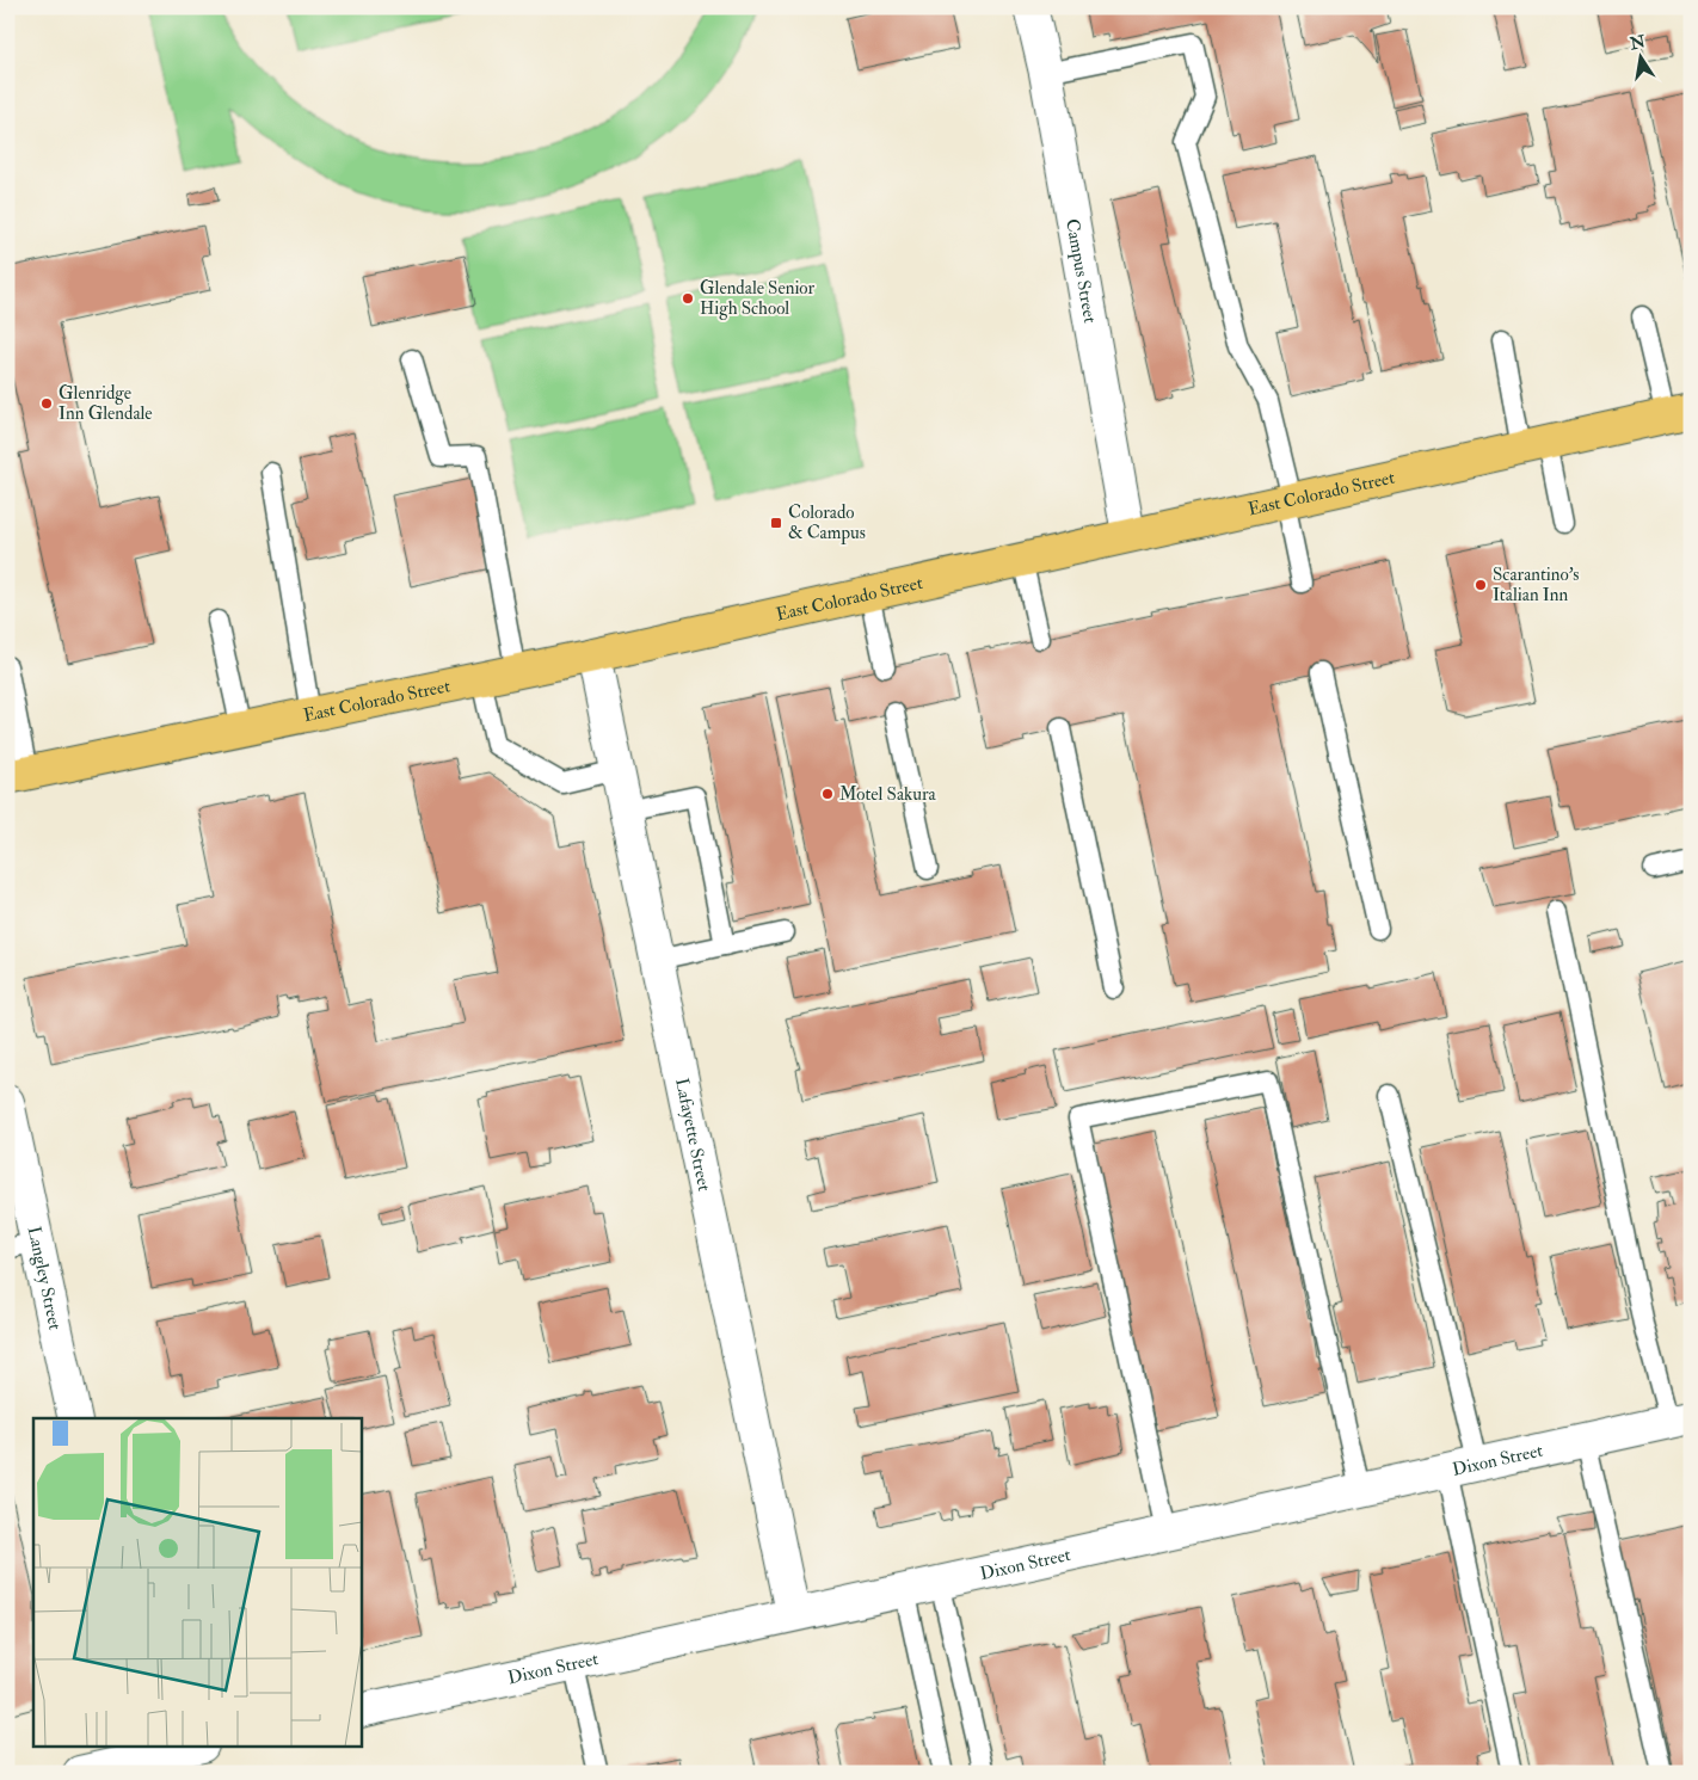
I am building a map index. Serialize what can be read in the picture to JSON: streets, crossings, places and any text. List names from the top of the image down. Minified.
{"streets":{"main road":["East Colorado Street"],"street":["Campus Street","Lafayette Street","Langley Street","Dixon Street"]},"crossings":[["Campus Street","East Colorado Street"],["East Colorado Street","Lafayette Street"],["Lafayette Street","Dixon Street"]],"places":{"other":["Glendale Senior High School","Glenridge Inn Glendale","Scarantino's Italian Inn","Motel Sakura"],"transit":["Colorado & Campus"]},"north":"top"}
